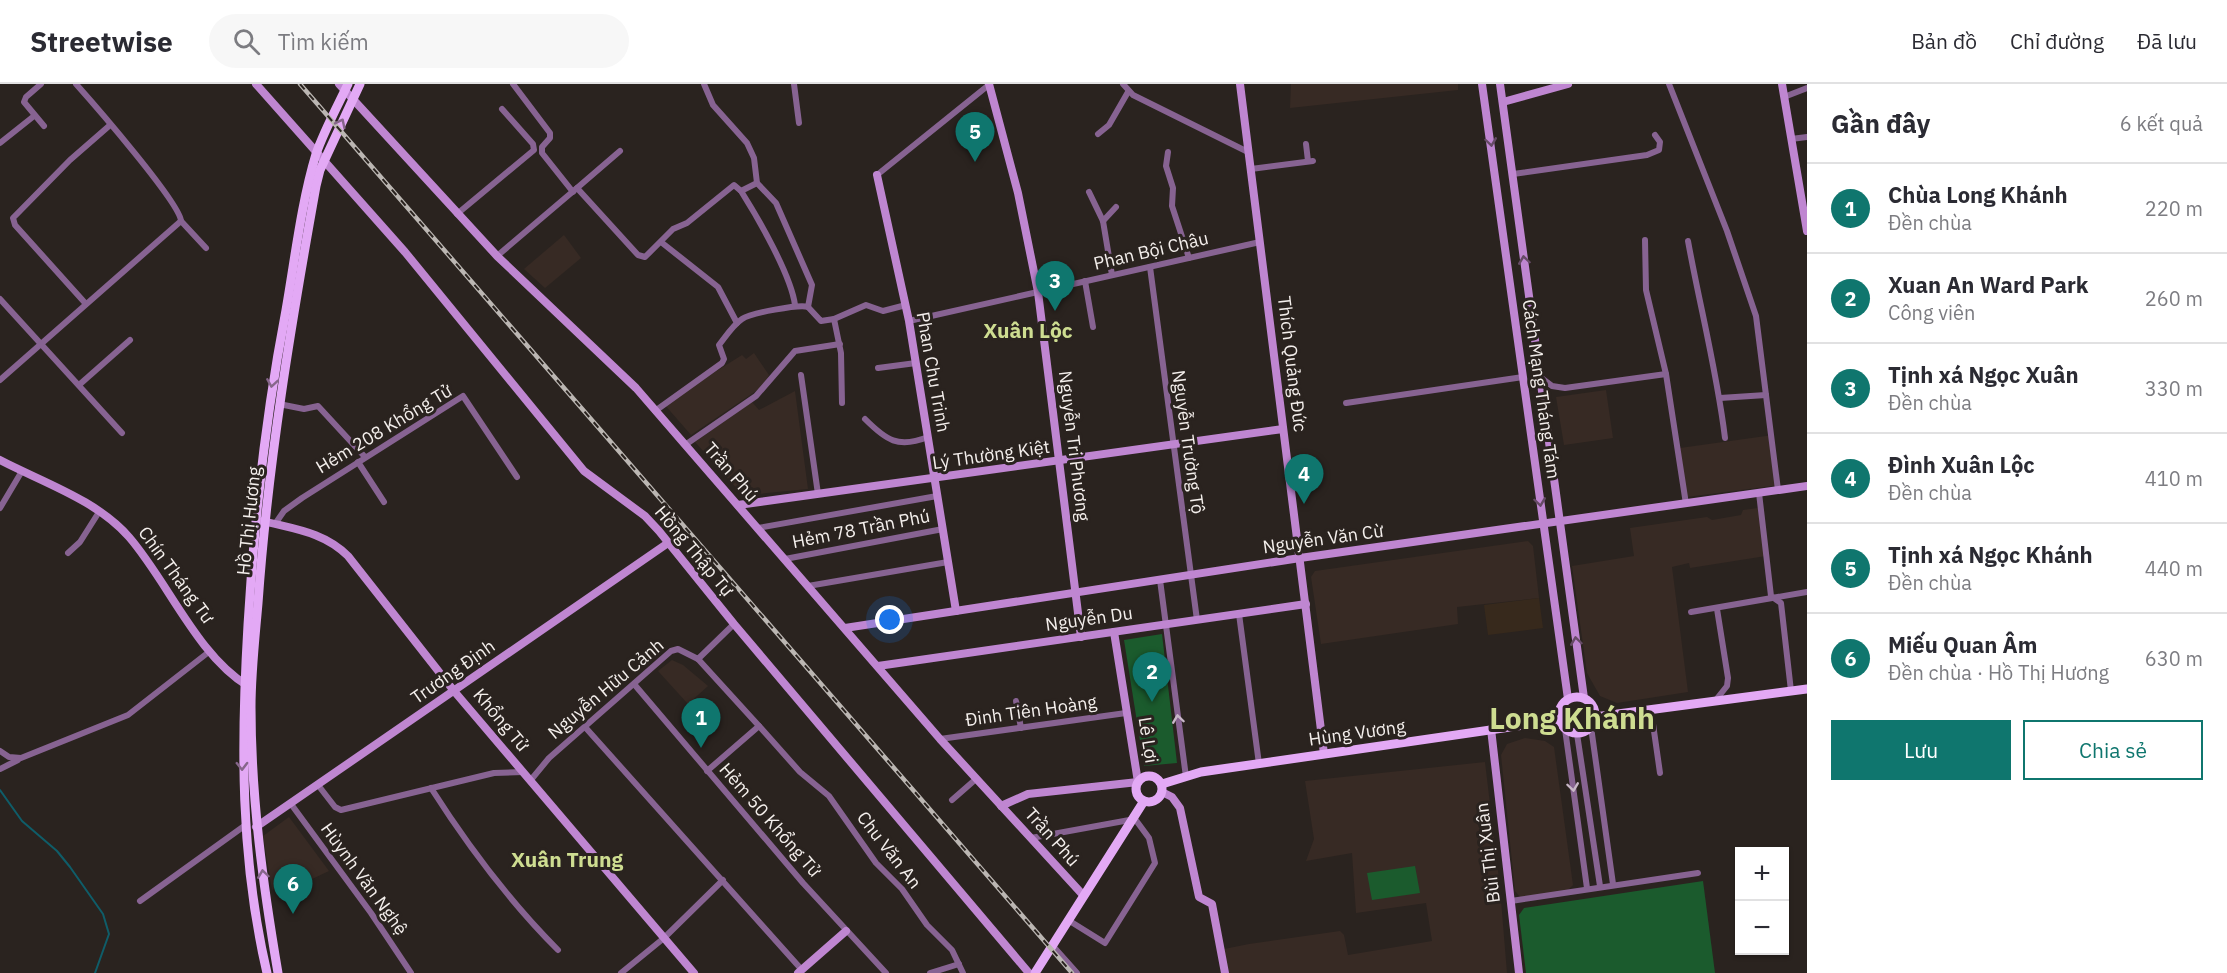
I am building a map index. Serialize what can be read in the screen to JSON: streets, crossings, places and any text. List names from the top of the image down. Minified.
{"streets":{"main road":["Hồ Thị Hương","Hùng Vương"],"street":["Phan Bội Châu","Thích Quảng Đức","Phan Chu Trinh","Cách Mạng Tháng Tám","Hẻm 208 Khổng Tử","Nguyễn Trường Tộ","Nguyễn Tri Phương","Lý Thường Kiệt","Trần Phú","Hẻm 78 Trần Phú","Nguyễn Văn Cừ","Hồng Thập Tự","Chín Tháng Tư","Nguyễn Du","Trương Định","Nguyễn Hữu Cảnh","Đinh Tiên Hoàng","Khổng Tử","Lê Lợi","Hẻm 50 Khổng Tử","Chu Văn An","Bùi Thị Xuân","Hùynh Văn Nghệ"]},"crossings":[["Phan Bội Châu","Thích Quảng Đức"],["Phan Bội Châu","Phan Chu Trinh"],["Phan Bội Châu","Nguyễn Trường Tộ"],["Phan Bội Châu","Nguyễn Tri Phương"],["Thích Quảng Đức","Lý Thường Kiệt"],["Thích Quảng Đức","Nguyễn Văn Cừ"],["Thích Quảng Đức","Nguyễn Du"],["Thích Quảng Đức","Hùng Vương"],["Phan Chu Trinh","Lý Thường Kiệt"],["Phan Chu Trinh","Hẻm 78 Trần Phú"],["Phan Chu Trinh","Nguyễn Văn Cừ"],["Cách Mạng Tháng Tám","Nguyễn Văn Cừ"],["Cách Mạng Tháng Tám","Hùng Vương"],["Hẻm 208 Khổng Tử","Khổng Tử"],["Nguyễn Trường Tộ","Lý Thường Kiệt"],["Nguyễn Trường Tộ","Nguyễn Văn Cừ"],["Nguyễn Trường Tộ","Nguyễn Du"],["Nguyễn Tri Phương","Lý Thường Kiệt"],["Nguyễn Tri Phương","Nguyễn Văn Cừ"],["Nguyễn Tri Phương","Nguyễn Du"],["Lý Thường Kiệt","Trần Phú"],["Trần Phú","Hồ Thị Hương"],["Trần Phú","Hẻm 78 Trần Phú"],["Trần Phú","Nguyễn Văn Cừ"],["Trần Phú","Nguyễn Du"],["Trần Phú","Đinh Tiên Hoàng"],["Hồ Thị Hương","Hồng Thập Tự"],["Hồ Thị Hương","Chín Tháng Tư"],["Hồ Thị Hương","Trương Định"],["Hồ Thị Hương","Khổng Tử"],["Hồng Thập Tự","Trương Định"],["Nguyễn Du","Lê Lợi"],["Trương Định","Khổng Tử"],["Trương Định","Hùynh Văn Nghệ"],["Nguyễn Hữu Cảnh","Khổng Tử"],["Nguyễn Hữu Cảnh","Hẻm 50 Khổng Tử"],["Nguyễn Hữu Cảnh","Chu Văn An"],["Đinh Tiên Hoàng","Lê Lợi"],["Hùng Vương","Lê Lợi"],["Hùng Vương","Bùi Thị Xuân"]],"districts":["Xuân Lộc","Long Khánh","Xuân Trung"],"page":{"header":"Streetwise","search":"Tìm kiếm","nav":["Bản đồ","Chỉ đường","Đã lưu"],"heading":["Gần đây","6 kết quả"],"pins":["5","3","4","2","1","6"],"list":[{"mark":"1","name":"Chùa Long Khánh","note":"Đền chùa","value":"220 m"},{"mark":"2","name":"Xuan An Ward Park","note":"Công viên","value":"260 m"},{"mark":"3","name":"Tịnh xá Ngọc Xuân","note":"Đền chùa","value":"330 m"},{"mark":"4","name":"Đình Xuân Lộc","note":"Đền chùa","value":"410 m"},{"mark":"5","name":"Tịnh xá Ngọc Khánh","note":"Đền chùa","value":"440 m"},{"mark":"6","name":"Miếu Quan Âm","note":"Đền chùa · Hồ Thị Hương","value":"630 m"}],"buttons":["Lưu","Chia sẻ"],"map_buttons":["+","−"]}}
